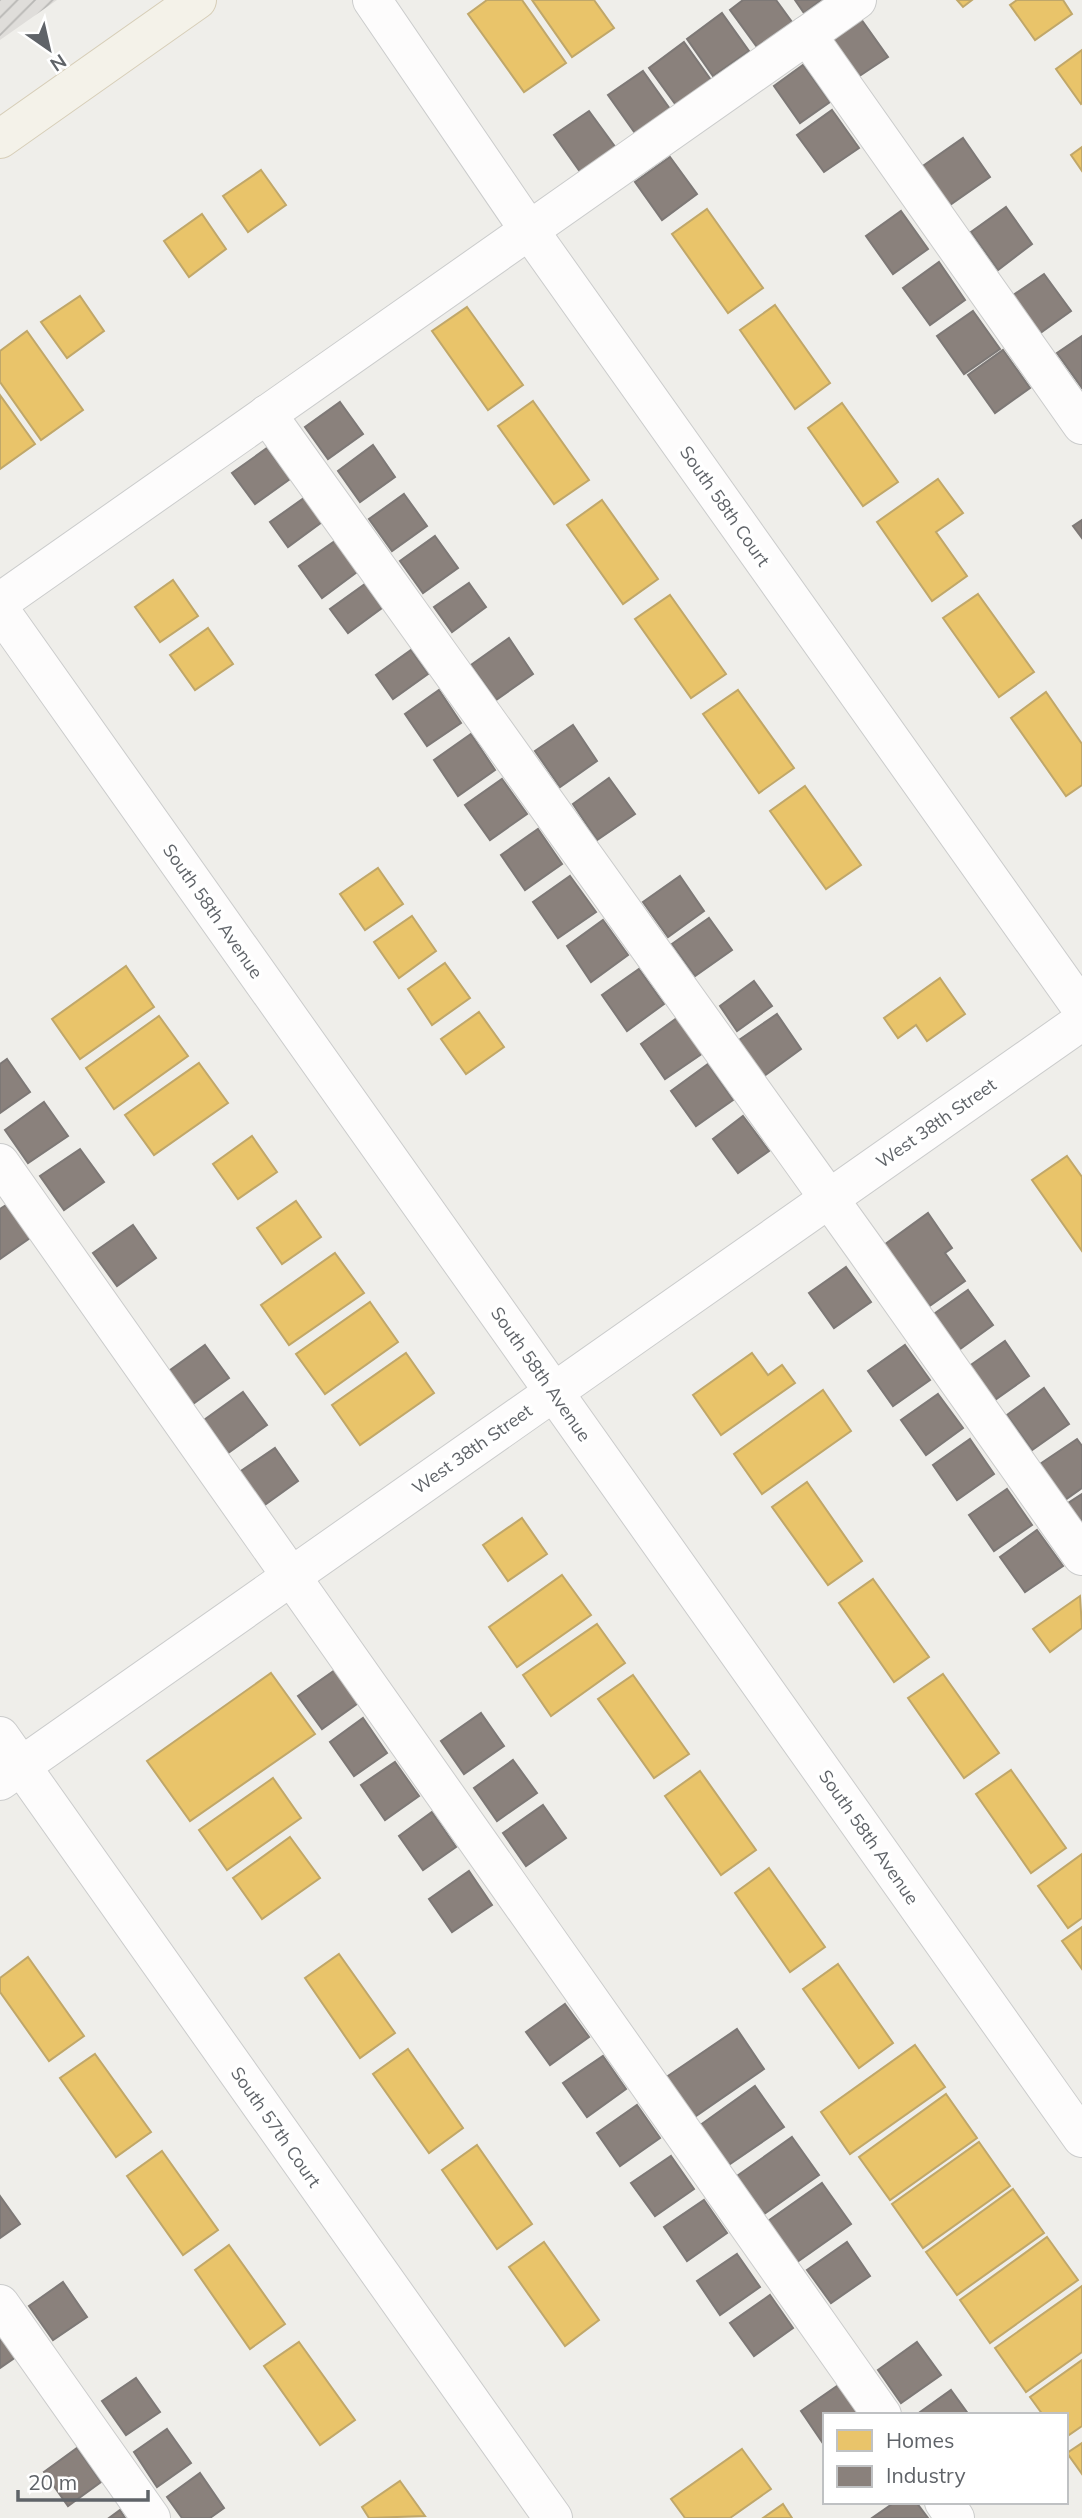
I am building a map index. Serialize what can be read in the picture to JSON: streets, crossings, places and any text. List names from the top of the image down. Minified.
{"streets":{"street":["South 58th Court","South 58th Avenue","West 38th Street","South 57th Court"]},"crossings":[["South 58th Avenue","West 38th Street"],["West 38th Street","South 57th Court"]],"legend":["Homes","Industry"],"scale_bar":"20 m","north":"bottom right"}
